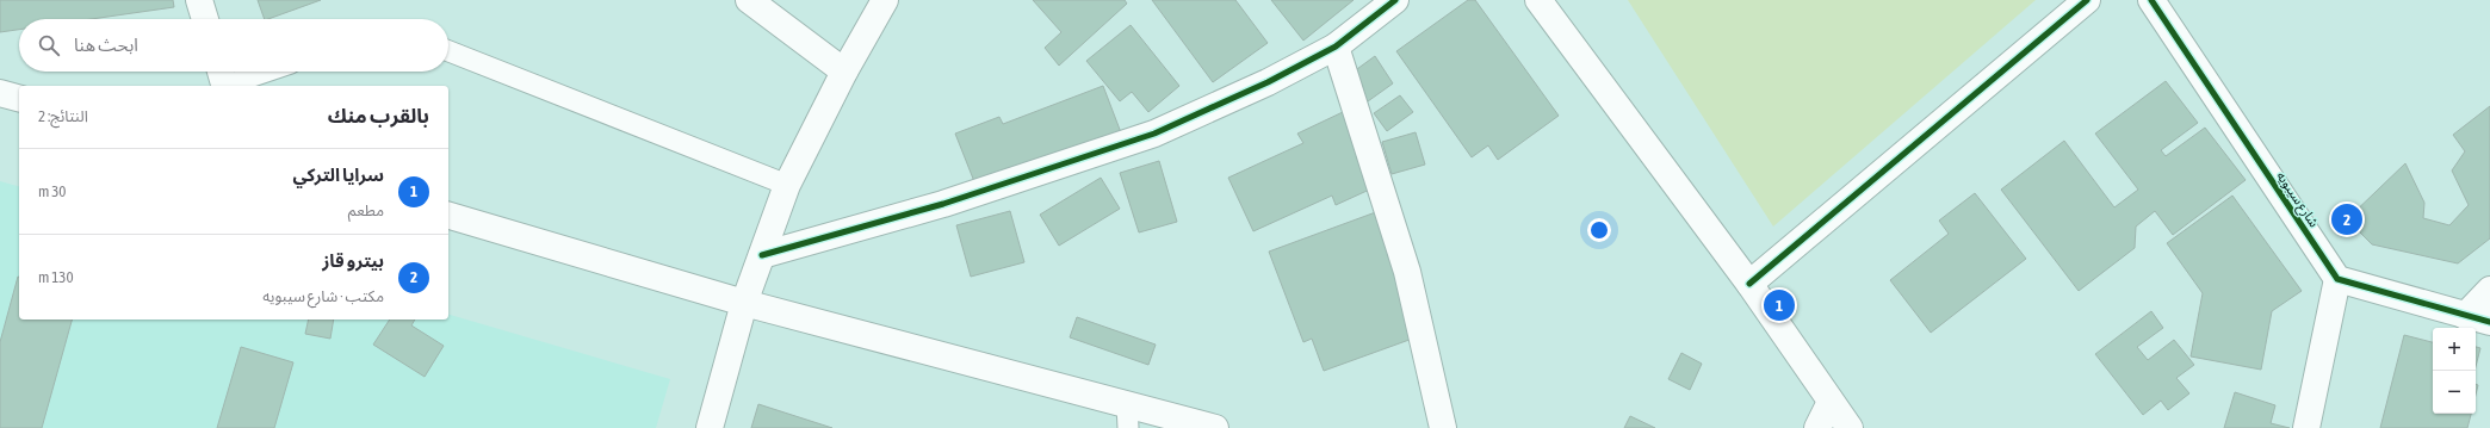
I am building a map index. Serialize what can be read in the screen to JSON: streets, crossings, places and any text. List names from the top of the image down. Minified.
{"streets":{"street":["شارع سيبويه"]},"page":{"search":"ابحث هنا","heading":["بالقرب منك","النتائج: 2"],"list":[{"mark":"1","name":"سرايا التركي","note":"مطعم","value":"30 m"},{"mark":"2","name":"بيترو قاز","note":"مكتب · شارع سيبويه","value":"130 m"}],"pins":["2","1"],"map_buttons":["+","−"]}}
